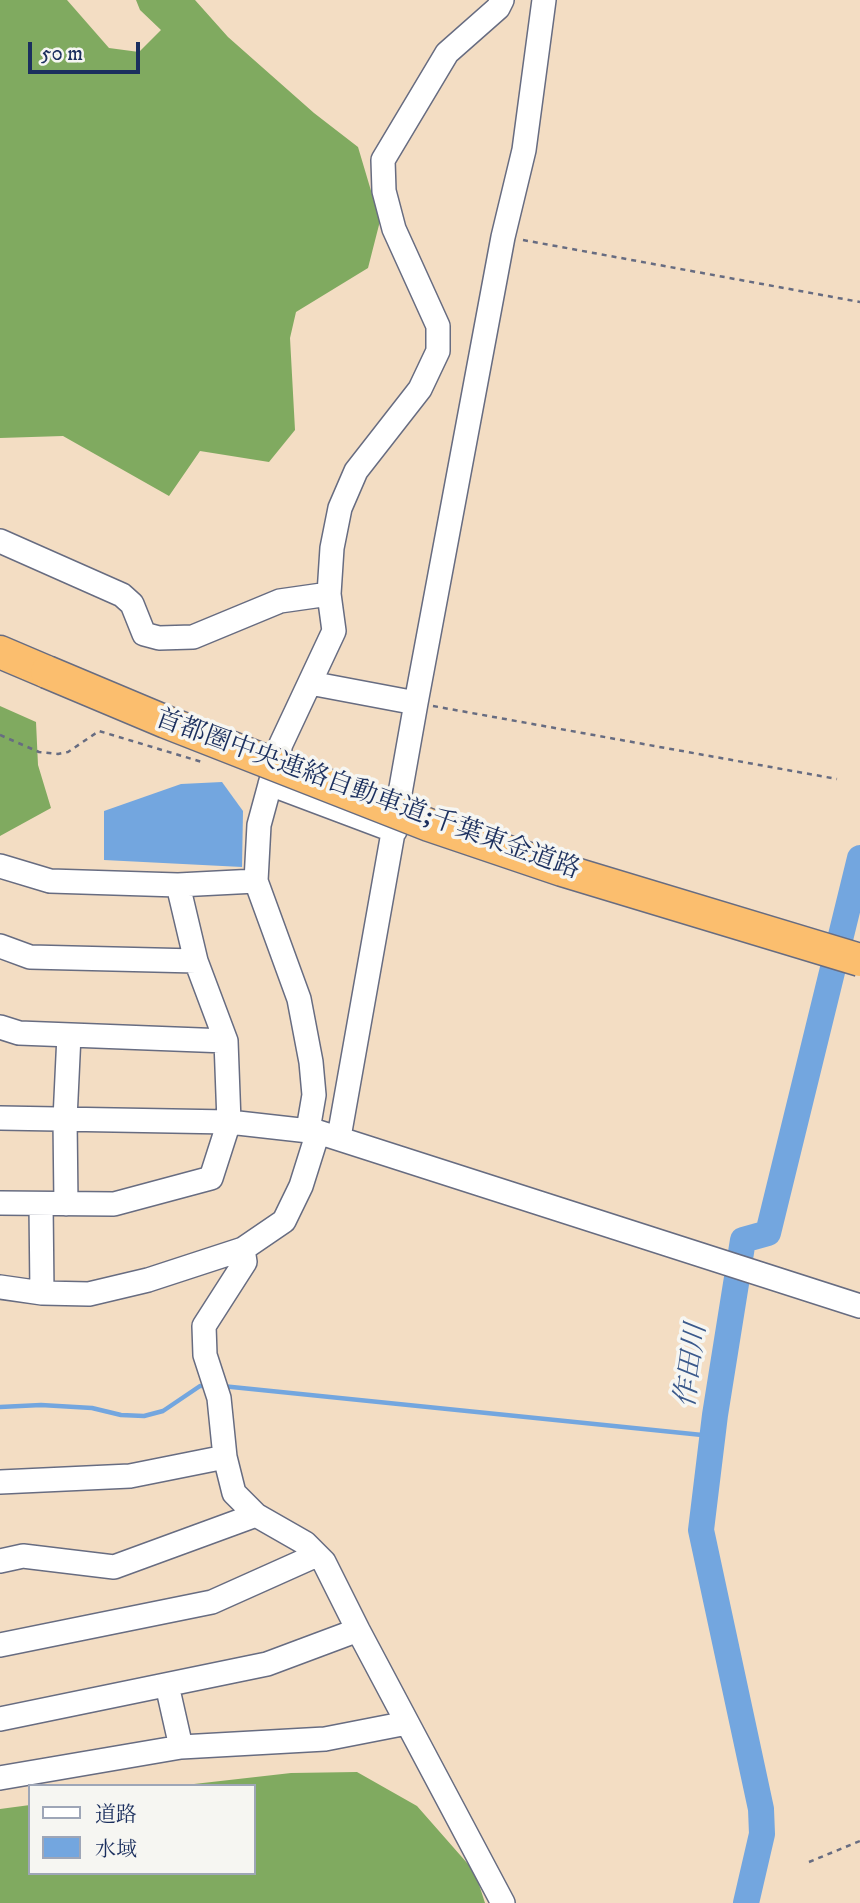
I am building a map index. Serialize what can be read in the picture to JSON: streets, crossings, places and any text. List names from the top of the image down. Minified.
{"streets":{"highway":["首都圏中央連絡自動車道;千葉東金道路"]},"water":["作田川"],"legend":["道路","水域"],"scale_bar":"50 m"}
